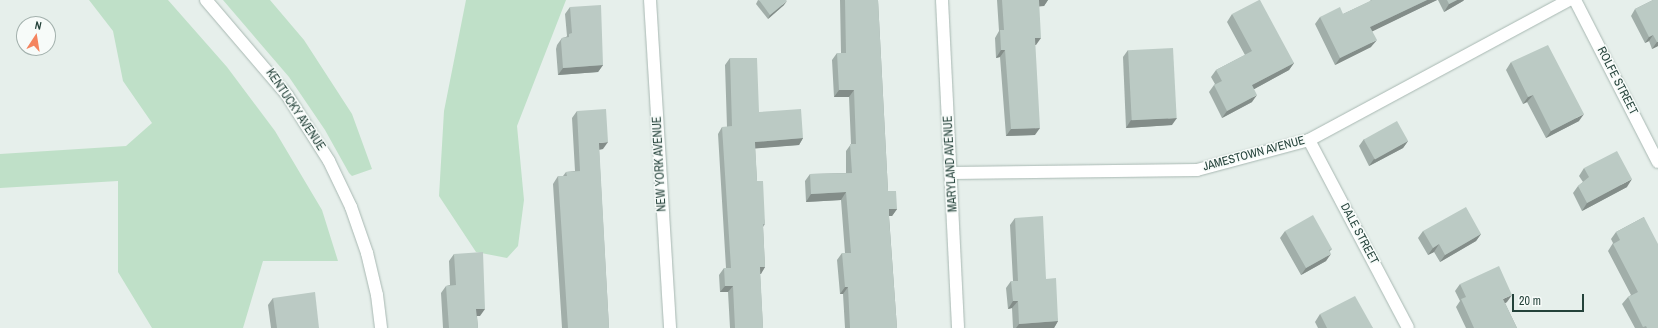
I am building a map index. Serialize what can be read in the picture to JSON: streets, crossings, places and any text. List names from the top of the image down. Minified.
{"streets":{"street":["ROLFE STREET","KENTUCKY AVENUE","JAMESTOWN AVENUE","NEW YORK AVENUE","MARYLAND AVENUE","DALE STREET"]},"crossings":[["JAMESTOWN AVENUE","MARYLAND AVENUE"],["JAMESTOWN AVENUE","DALE STREET"]],"scale_bar":"20 m","north":"top"}
